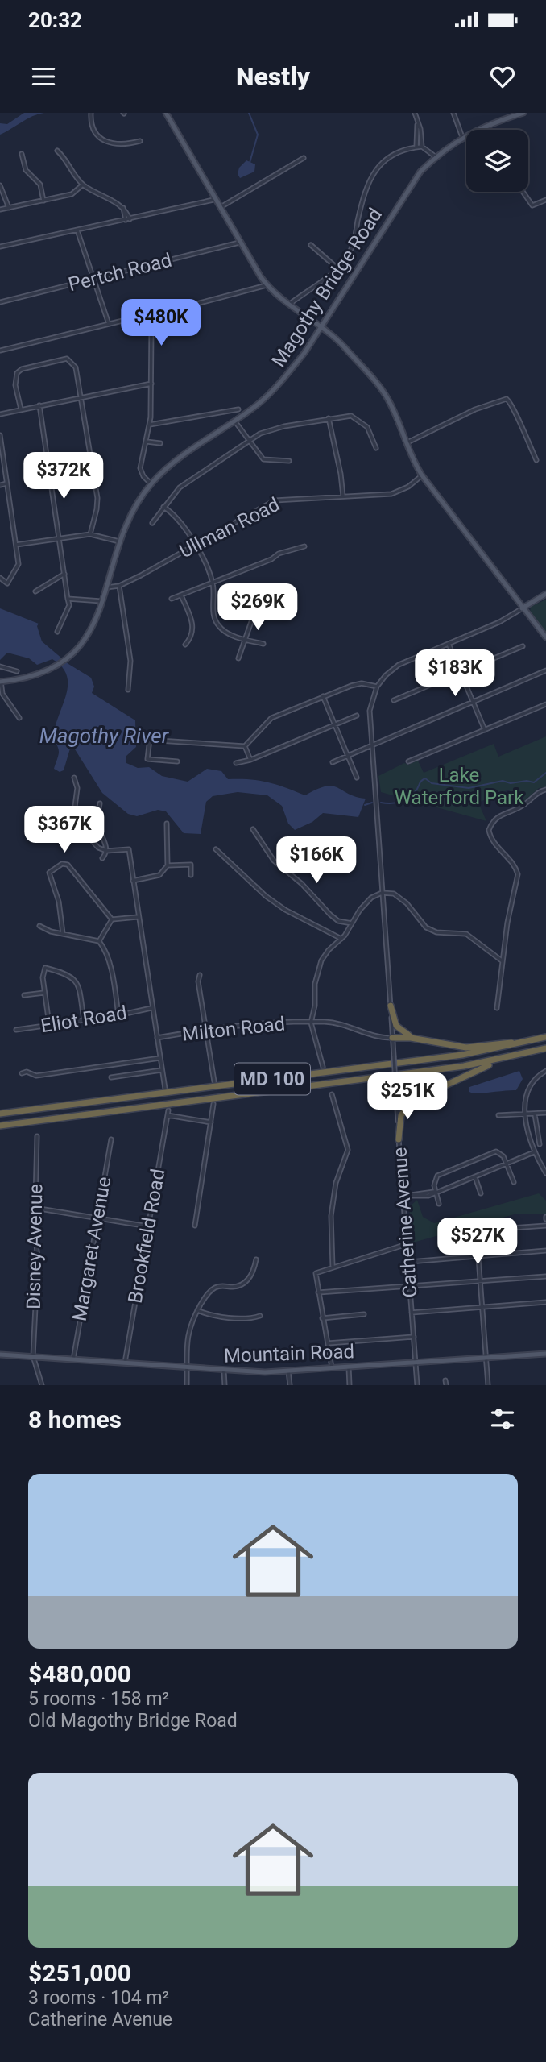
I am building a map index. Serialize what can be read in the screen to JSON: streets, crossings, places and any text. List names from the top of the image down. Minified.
{"streets":{"highway":["MD 100"],"main road":["Magothy Bridge Road","Mountain Road"],"street":["Pertch Road","Ullman Road","Eliot Road","Milton Road","Catherine Avenue","Brookfield Road","Disney Avenue","Margaret Avenue"]},"crossings":[["Magothy Bridge Road","Ullman Road"],["Milton Road","Catherine Avenue"],["Catherine Avenue","Mountain Road"],["Brookfield Road","Mountain Road"],["Disney Avenue","Mountain Road"],["Margaret Avenue","Mountain Road"]],"water":["Magothy River"],"parks":["Lake Waterford Park"],"page":{"status":"20:32","header":"Nestly","price":["$480K","$372K","$269K","$183K","$367K","$166K","$251K","$527K"],"heading":"8 homes","list":[{"name":"$480,000","note":"5 rooms · 158 m² · Old Magothy Bridge Road"},{"name":"$251,000","note":"3 rooms · 104 m² · Catherine Avenue"}]}}
